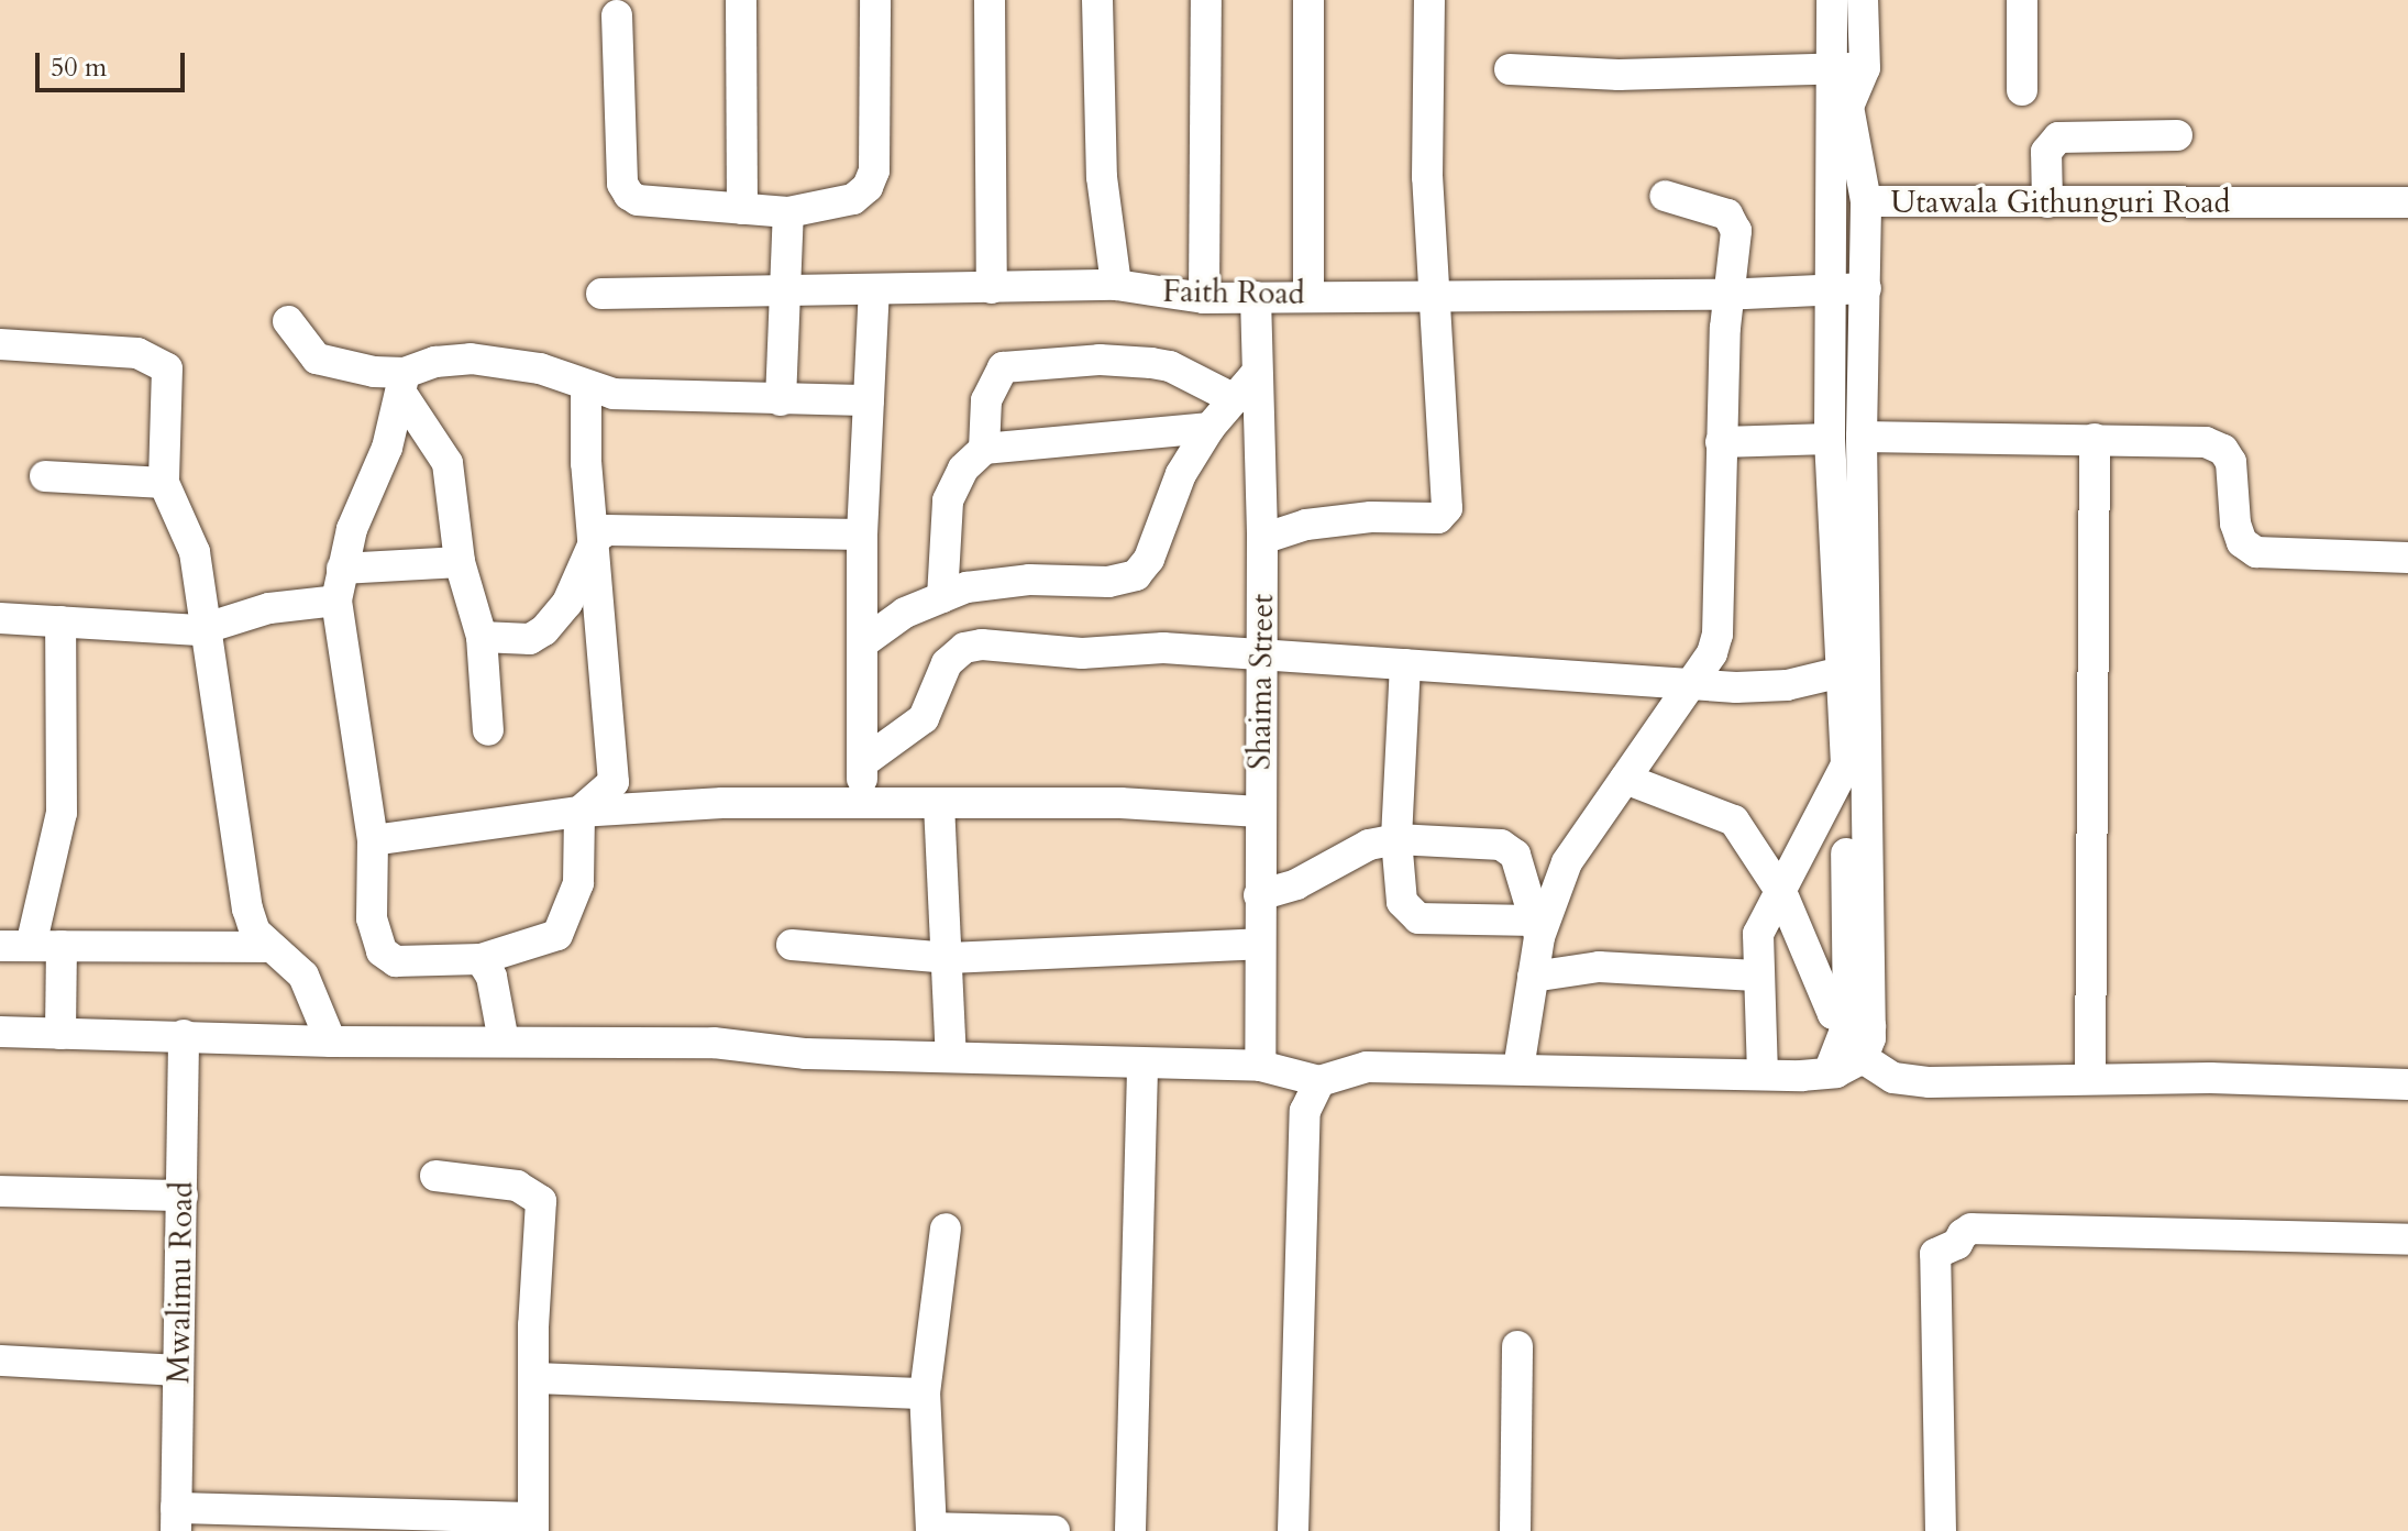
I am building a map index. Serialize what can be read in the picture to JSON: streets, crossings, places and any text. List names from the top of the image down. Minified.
{"streets":{"street":["Utawala Githunguri Road","Faith Road","Shaima Street","Mwalimu Road"]},"crossings":[["Faith Road","Shaima Street"]],"scale_bar":"50 m"}
